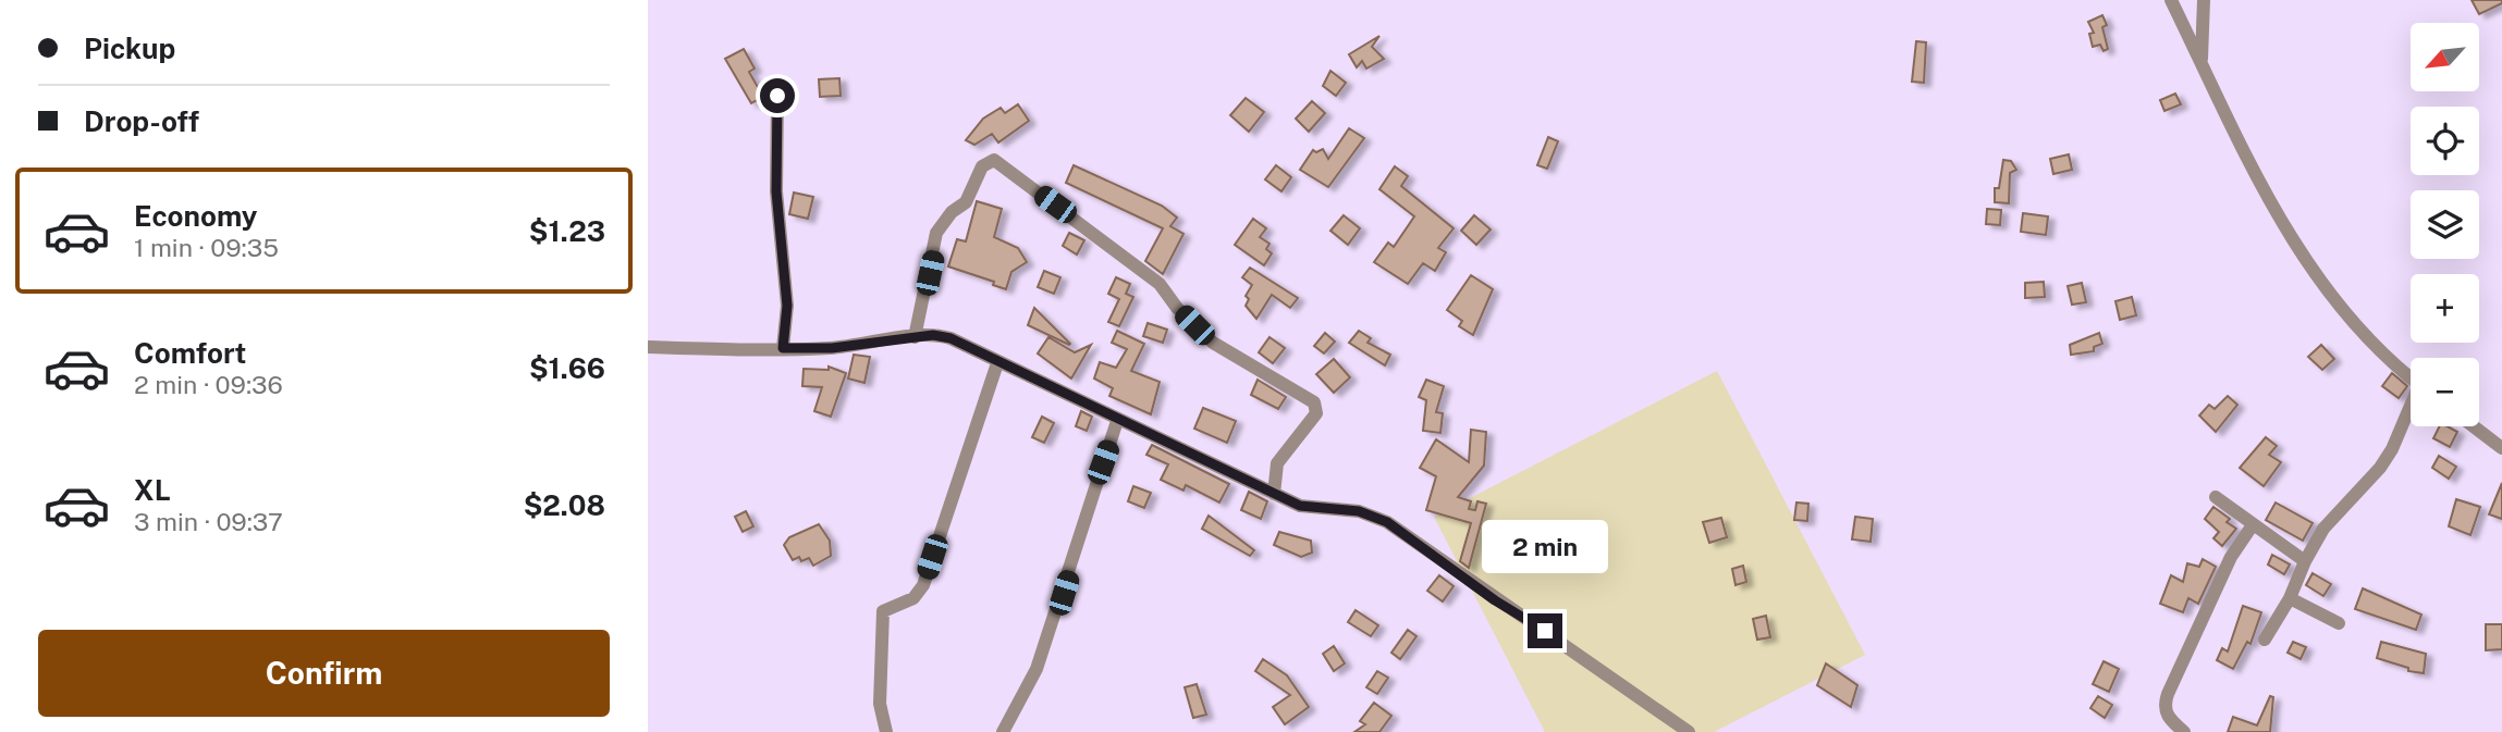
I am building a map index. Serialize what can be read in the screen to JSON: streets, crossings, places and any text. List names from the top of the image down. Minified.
{"north":"bottom left","page":{"banner":["Pickup","Drop-off"],"map_buttons":["+","−"],"list":[{"name":"Economy","note":"1 min · 09:35","value":"$1.23"},{"name":"Comfort","note":"2 min · 09:36","value":"$1.66"},{"name":"XL","note":"3 min · 09:37","value":"$2.08"}],"bubble":"2 min","buttons":"Confirm"}}
